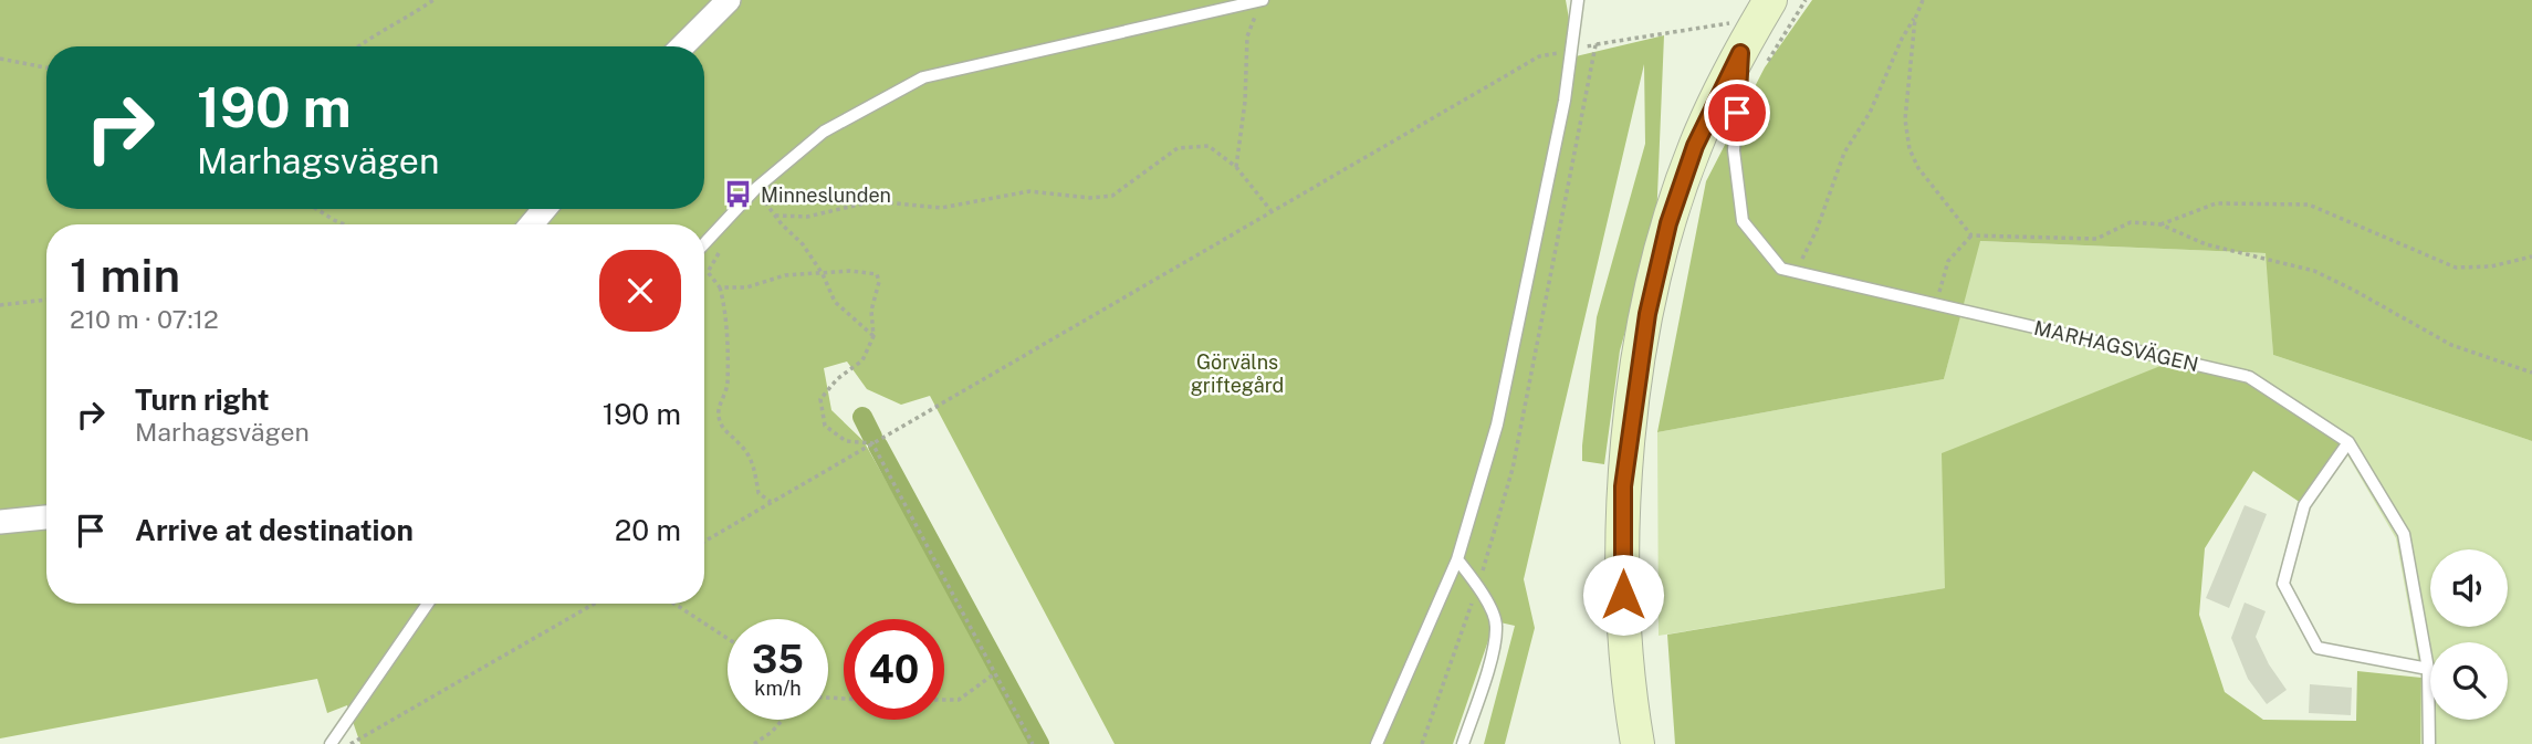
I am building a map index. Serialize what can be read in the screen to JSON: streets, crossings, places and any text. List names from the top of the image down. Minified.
{"streets":{"lane":["MARHAGSVÄGEN"]},"parks":["Görvälns griftegård"],"places":{"bus stop":["Minneslunden"]},"page":{"turn":["190 m","Marhagsvägen"],"heading":["1 min","210 m · 07:12"],"list":[{"name":"Turn right","note":"Marhagsvägen","value":"190 m"},{"name":"Arrive at destination","value":"20 m"}],"speed":"35 km/h","limit":"40"}}
